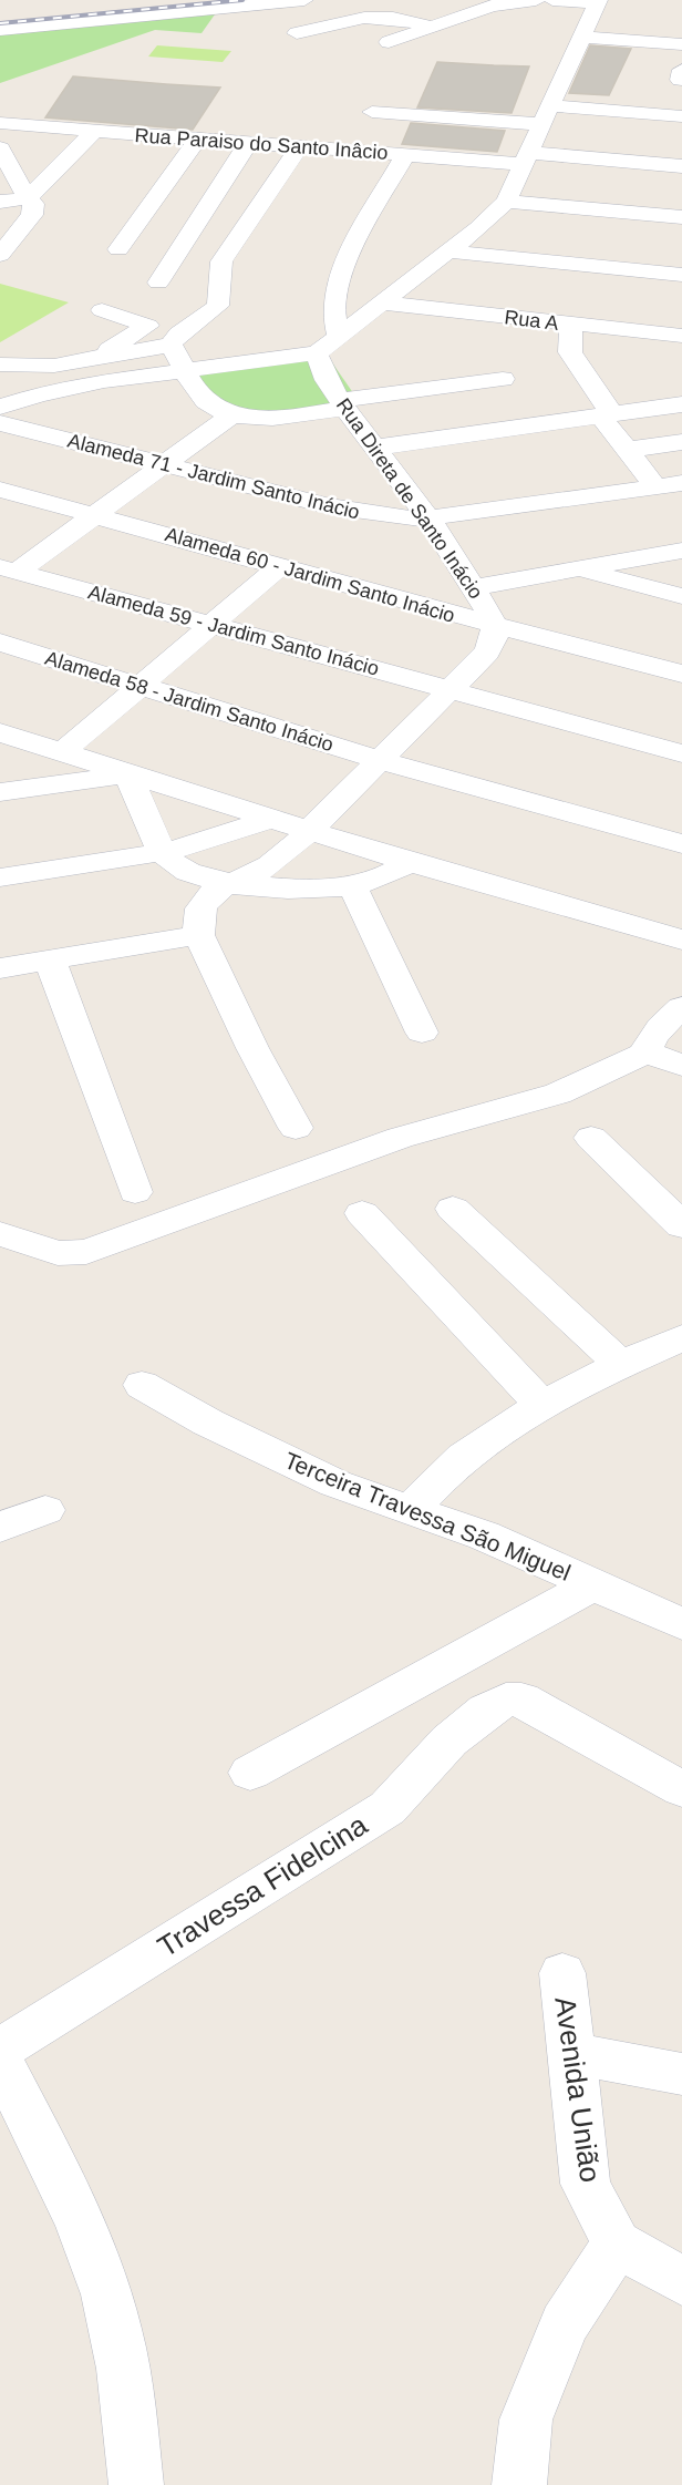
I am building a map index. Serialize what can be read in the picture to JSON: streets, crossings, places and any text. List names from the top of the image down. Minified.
{"streets":{"street":["Rua Paraiso do Santo Inâcio","Rua A","Alameda 71 - Jardim Santo Inácio","Rua Direta de Santo Inácio","Alameda 60 - Jardim Santo Inácio","Alameda 59 - Jardim Santo Inácio","Alameda 58 - Jardim Santo Inácio","Terceira Travessa São Miguel","Travessa Fidelcina","Avenida União"]},"crossings":[["Alameda 71 - Jardim Santo Inácio","Rua Direta de Santo Inácio"],["Rua Direta de Santo Inácio","Alameda 60 - Jardim Santo Inácio"],["Rua Direta de Santo Inácio","Alameda 59 - Jardim Santo Inácio"],["Rua Direta de Santo Inácio","Alameda 58 - Jardim Santo Inácio"]]}
